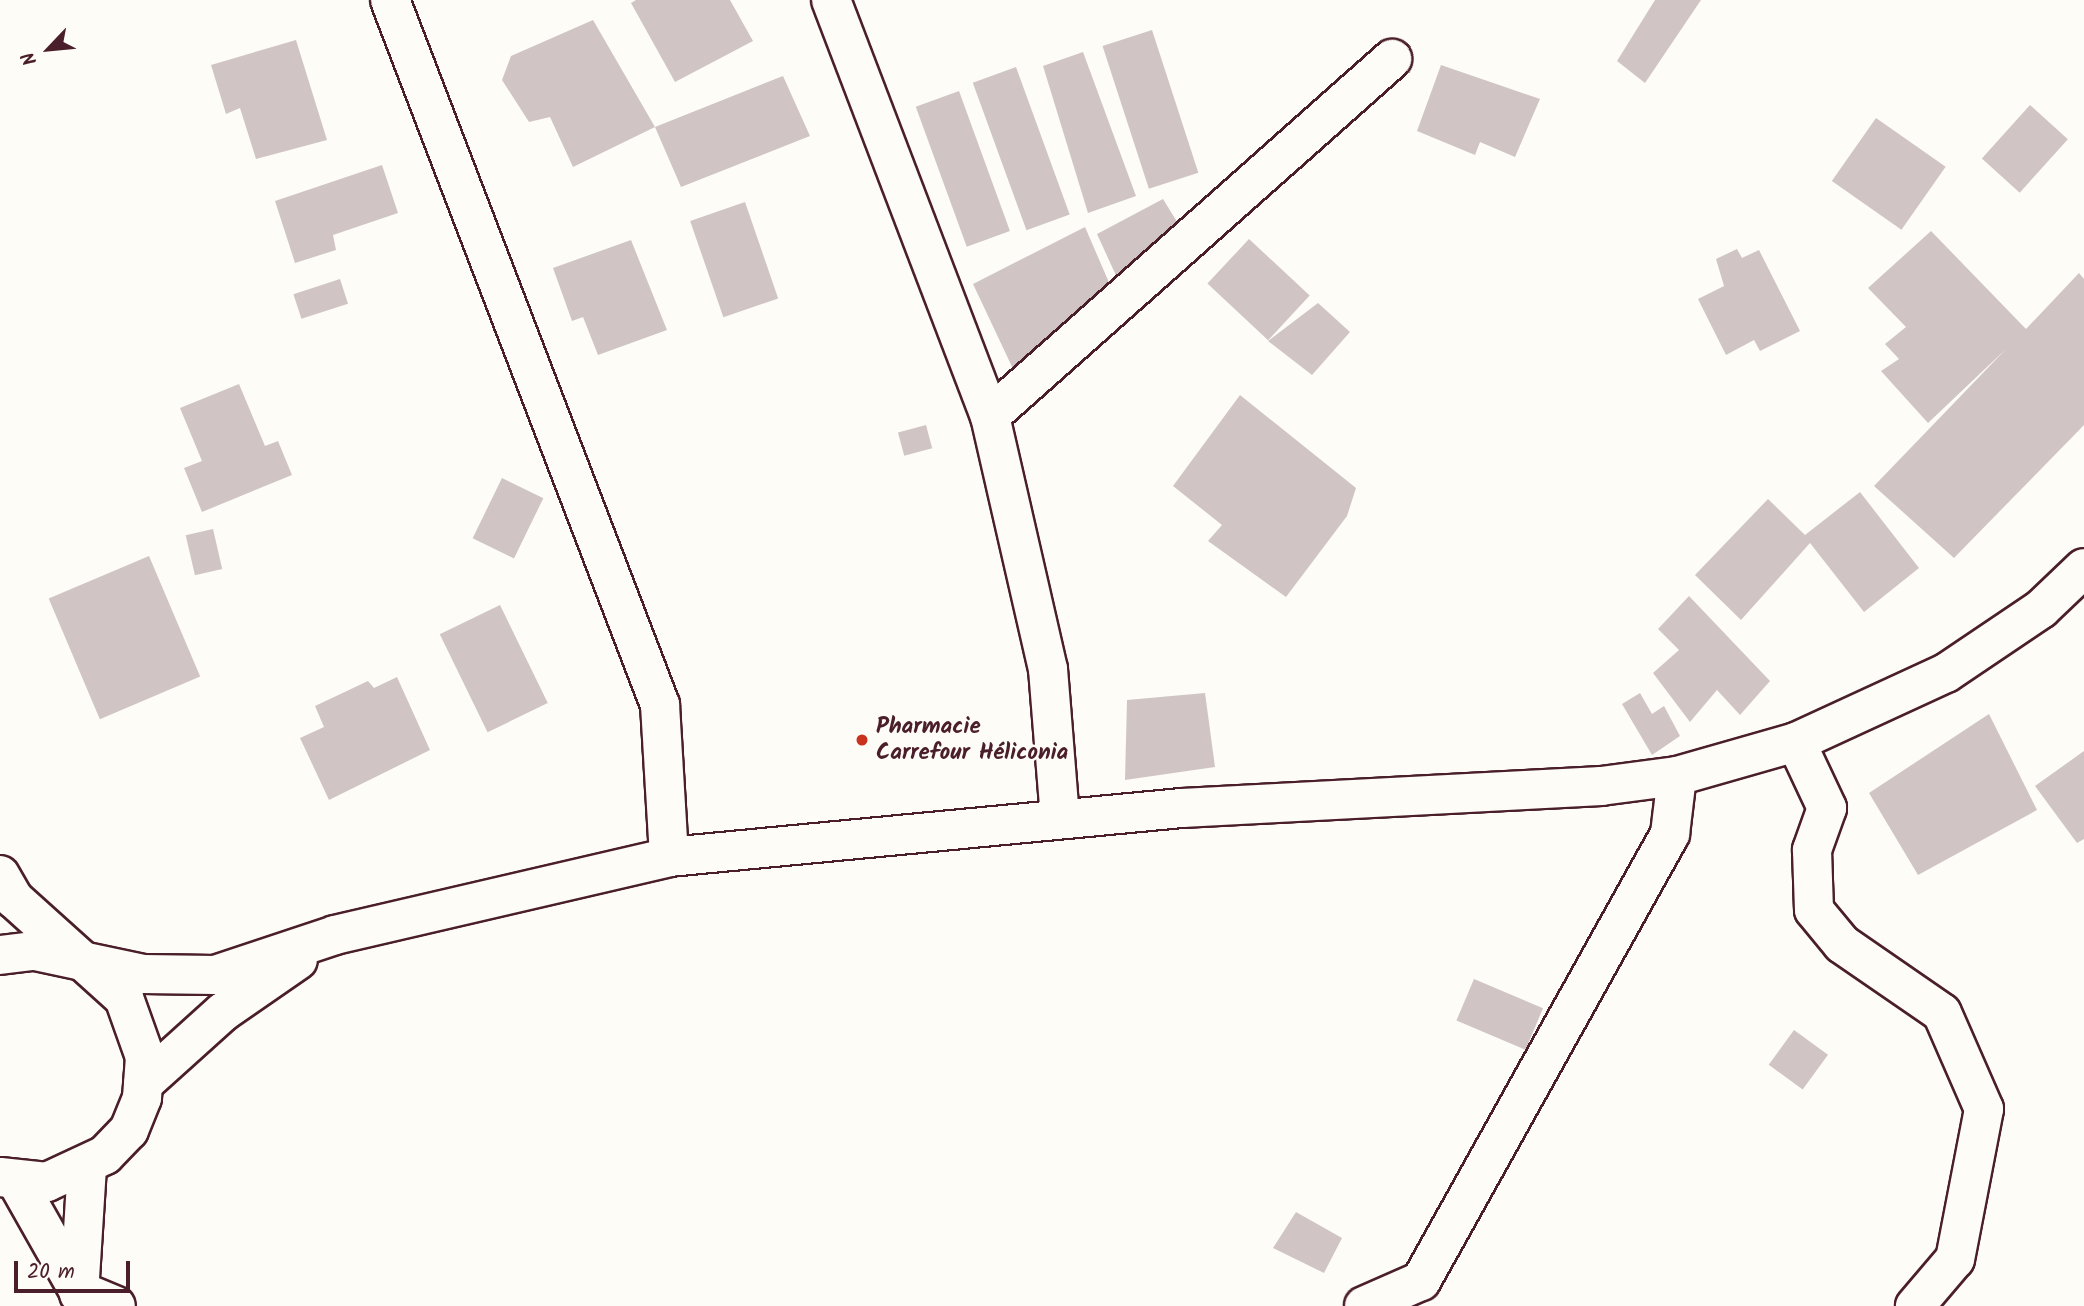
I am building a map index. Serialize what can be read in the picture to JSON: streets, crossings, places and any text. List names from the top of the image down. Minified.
{"places":["Pharmacie Carrefour Héliconia"],"scale_bar":"20 m","north":"bottom left"}
